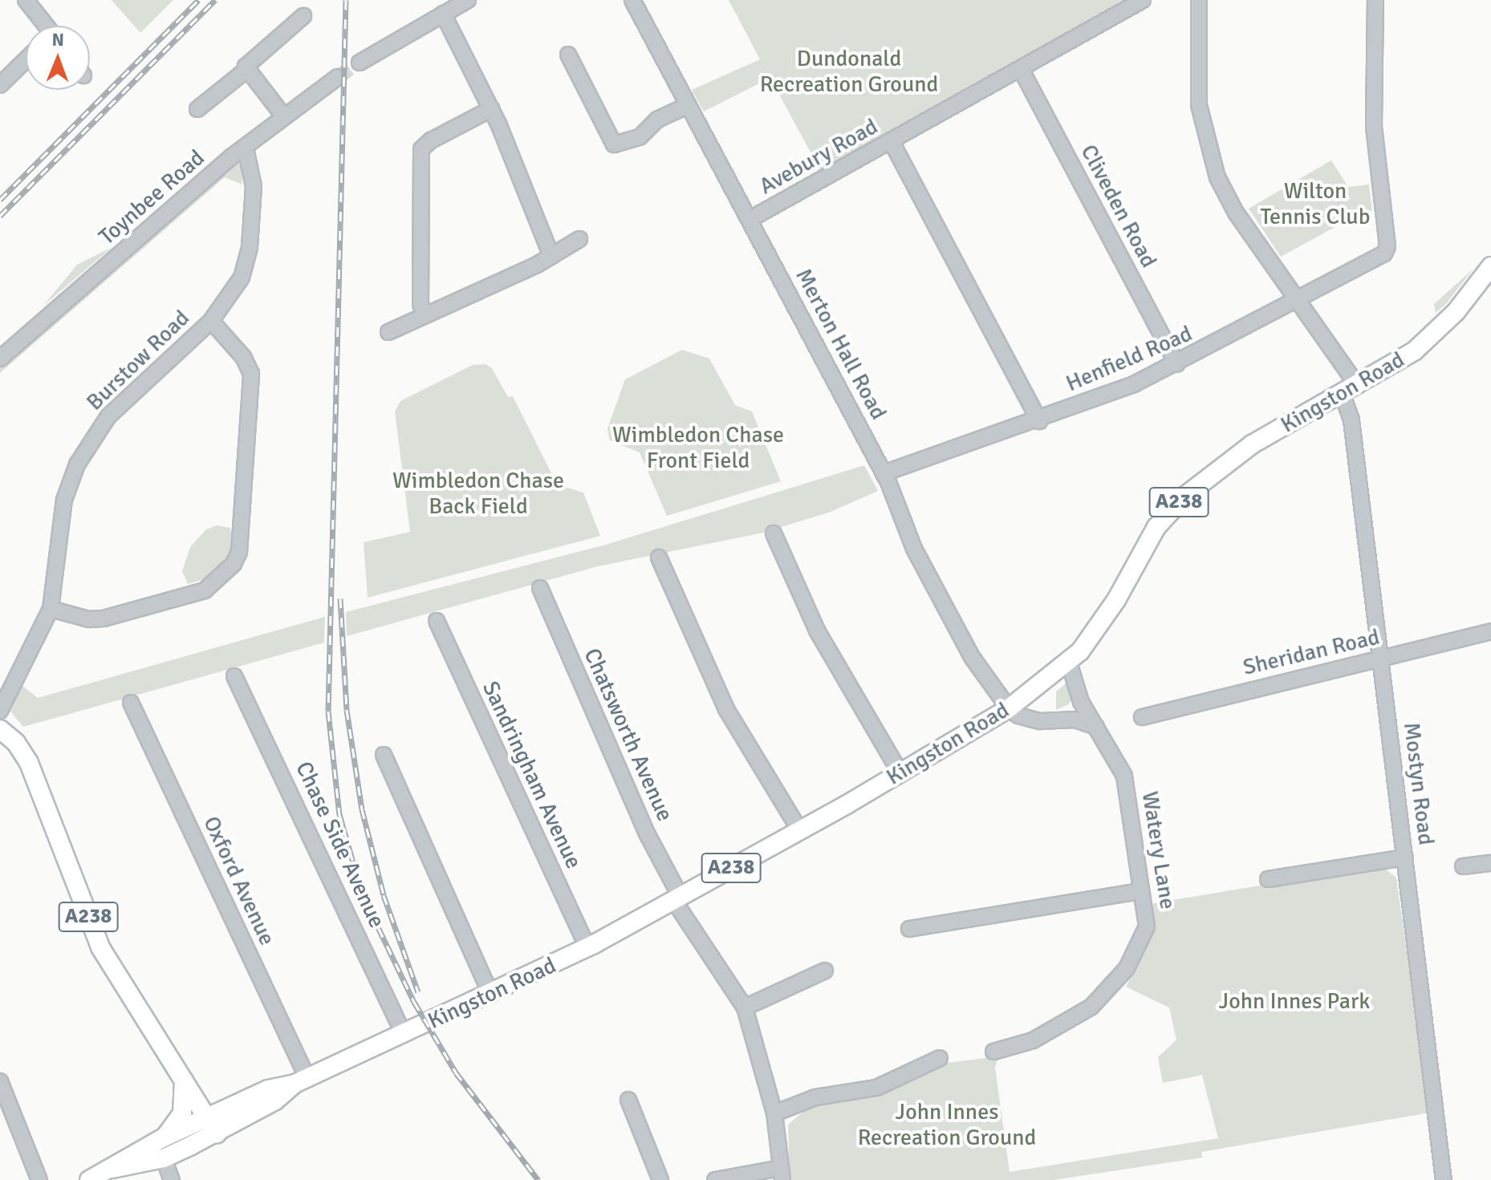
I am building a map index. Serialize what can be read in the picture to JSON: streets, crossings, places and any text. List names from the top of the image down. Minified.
{"streets":{"main road":["Kingston Road","A238"],"street":["Avebury Road","Toynbee Road","Cliveden Road","Merton Hall Road","Henfield Road","Burstow Road","Sheridan Road","Chatsworth Avenue","Sandringham Avenue","Mostyn Road","Chase Side Avenue","Watery Lane","Oxford Avenue"]},"crossings":[["Avebury Road","Cliveden Road"],["Avebury Road","Merton Hall Road"],["Toynbee Road","Burstow Road"],["Cliveden Road","Henfield Road"],["Merton Hall Road","Henfield Road"],["Merton Hall Road","Kingston Road"],["Henfield Road","Mostyn Road"],["Kingston Road","A238"],["Kingston Road","Chatsworth Avenue"],["Kingston Road","Sandringham Avenue"],["Kingston Road","Mostyn Road"],["Kingston Road","Chase Side Avenue"],["Kingston Road","Oxford Avenue"],["Sheridan Road","Mostyn Road"]],"parks":["Dundonald Recreation Ground","Wilton Tennis Club","Wimbledon Chase Front Field","Wimbledon Chase Back Field","John Innes Park","John Innes Recreation Ground"],"north":"top"}
